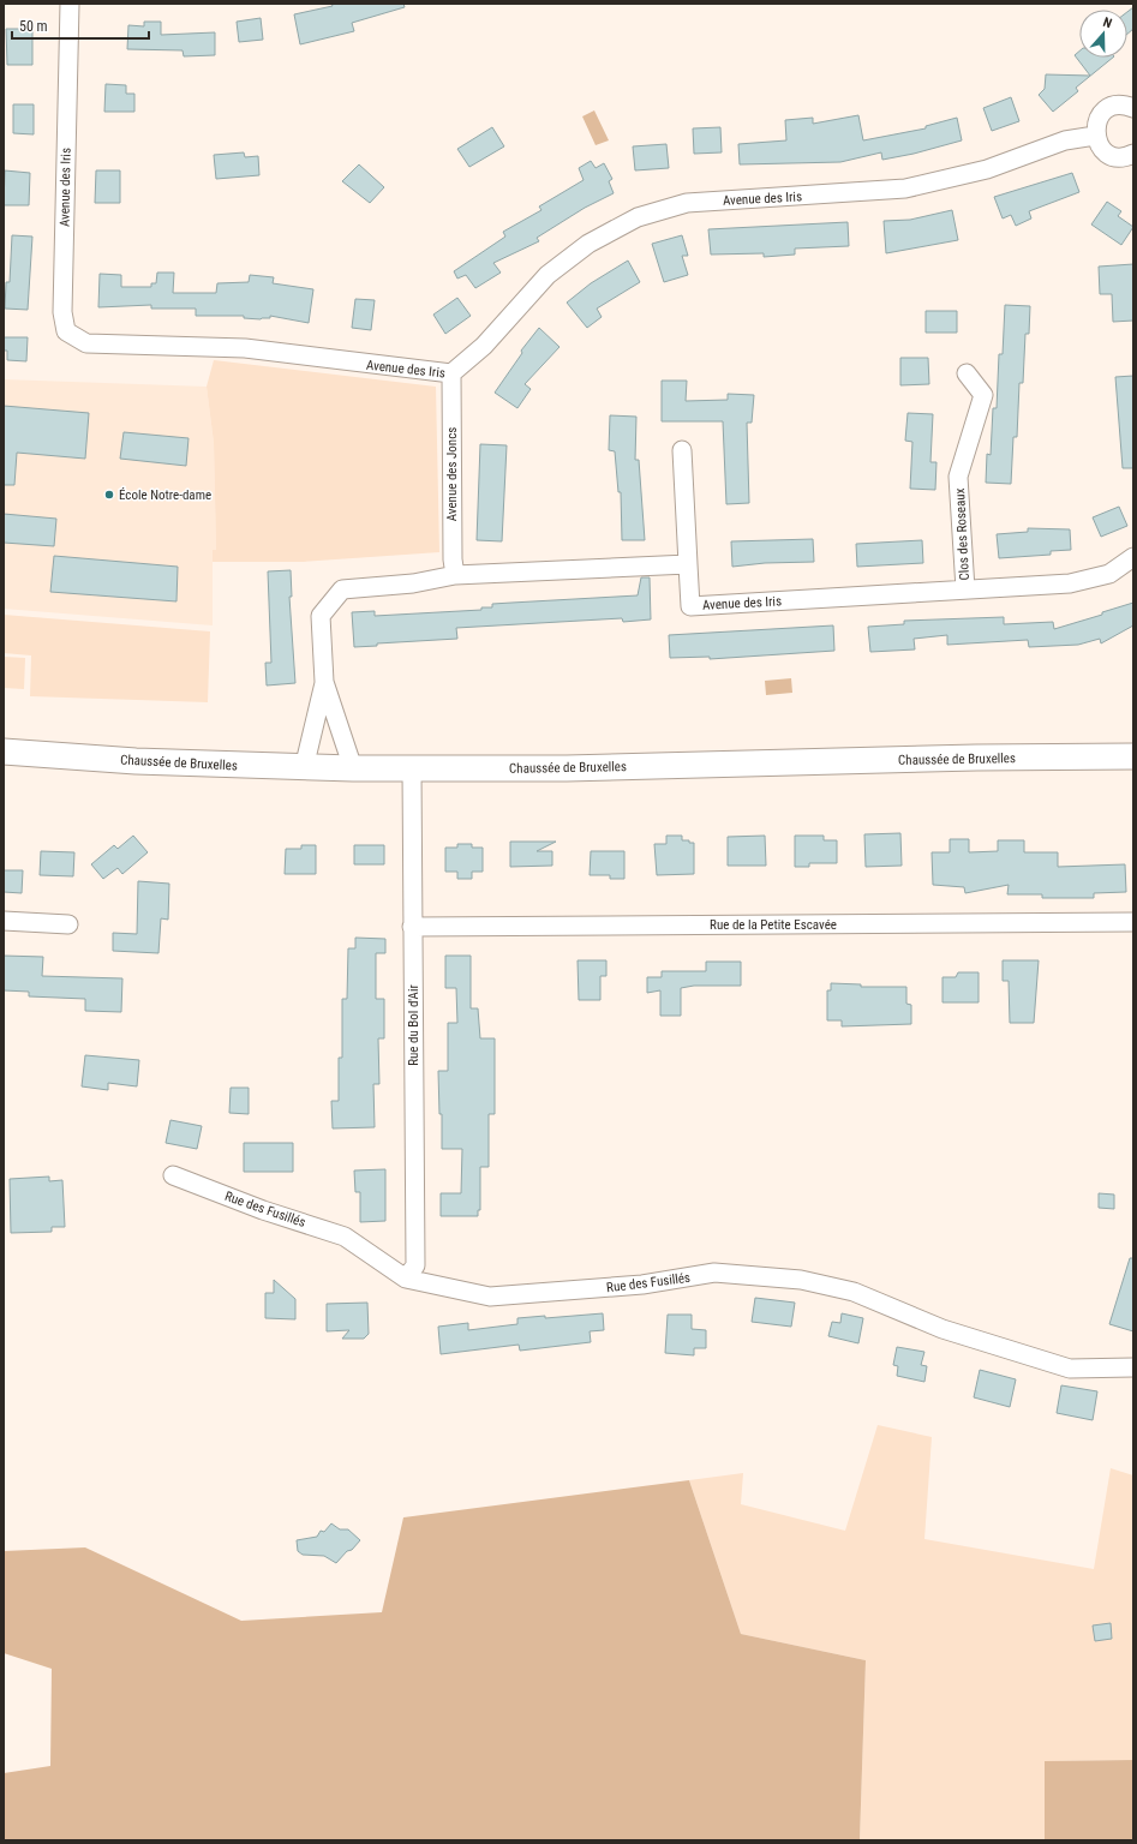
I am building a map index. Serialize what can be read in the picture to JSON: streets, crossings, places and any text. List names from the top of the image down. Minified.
{"streets":{"main road":["Chaussée de Bruxelles"],"street":["Avenue des Iris","Avenue des Joncs","Clos des Roseaux","Rue de la Petite Escavée","Rue du Bol d'Air","Rue des Fusillés"]},"crossings":[["Avenue des Iris","Avenue des Joncs"],["Avenue des Iris","Clos des Roseaux"],["Chaussée de Bruxelles","Rue du Bol d'Air"],["Rue de la Petite Escavée","Rue du Bol d'Air"],["Rue du Bol d'Air","Rue des Fusillés"]],"places":["École Notre-dame"],"scale_bar":"50 m","north":"top"}
